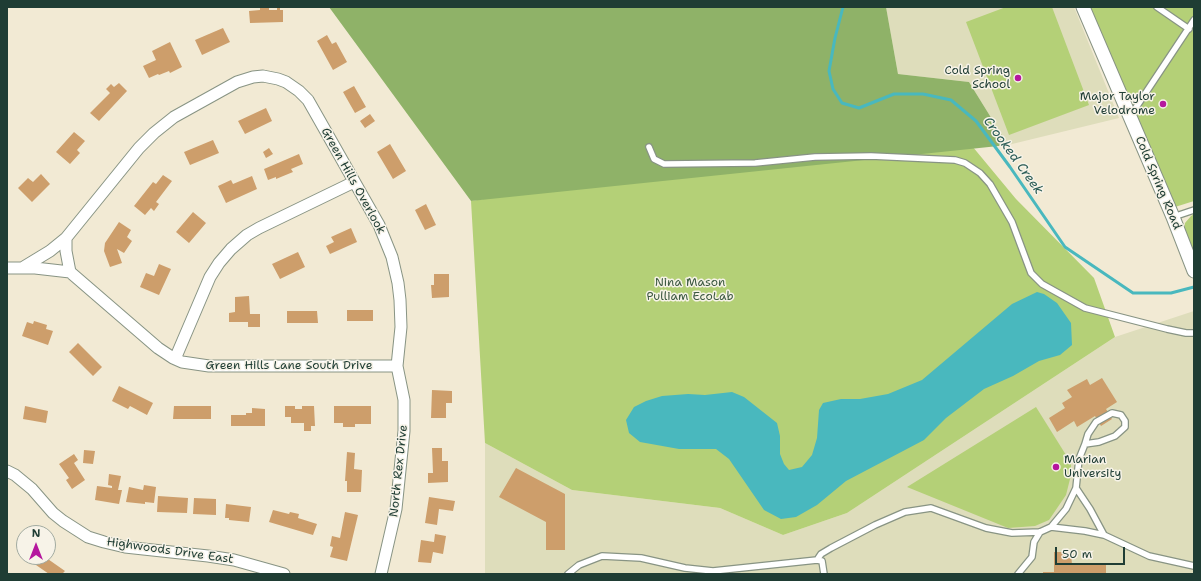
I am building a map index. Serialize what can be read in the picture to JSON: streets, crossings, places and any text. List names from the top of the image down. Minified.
{"streets":{"street":["Green Hills Overlook","Cold Spring Road","Green Hills Lane South Drive","North Rex Drive","Highwoods Drive East"]},"crossings":[["Green Hills Overlook","Green Hills Lane South Drive"],["Green Hills Overlook","North Rex Drive"],["Green Hills Lane South Drive","North Rex Drive"]],"water":["Crooked Creek"],"parks":["Nina Mason Pulliam EcoLab"],"places":["Cold Spring School","Major Taylor Velodrome","Marian University"],"scale_bar":"50 m","north":"top"}
